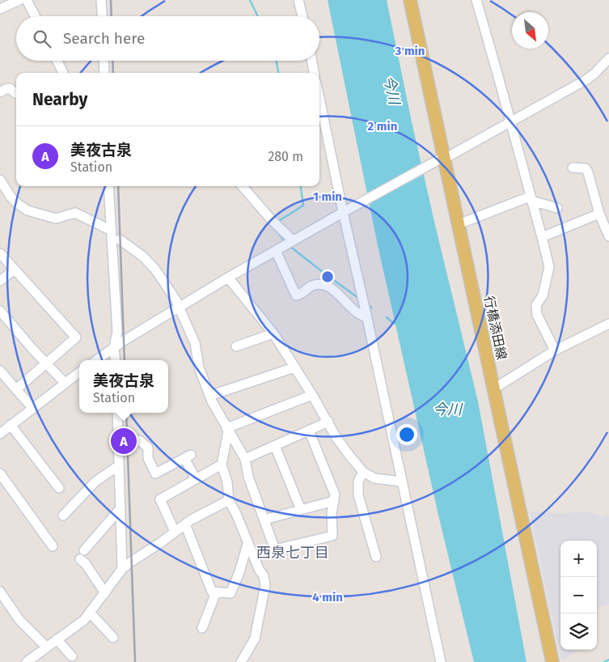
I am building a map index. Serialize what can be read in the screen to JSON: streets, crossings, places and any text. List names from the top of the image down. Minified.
{"streets":{"main road":["行橋添田線"]},"districts":["西泉七丁目"],"water":["今川"],"north":"bottom right","page":{"search":"Search here","heading":"Nearby","list":[{"mark":"A","name":"美夜古泉","note":"Station","value":"280 m"}],"popup":["美夜古泉","Station"],"pins":"A","map_buttons":["+","−"]},"rings":["3 min","2 min","1 min","4 min"]}
